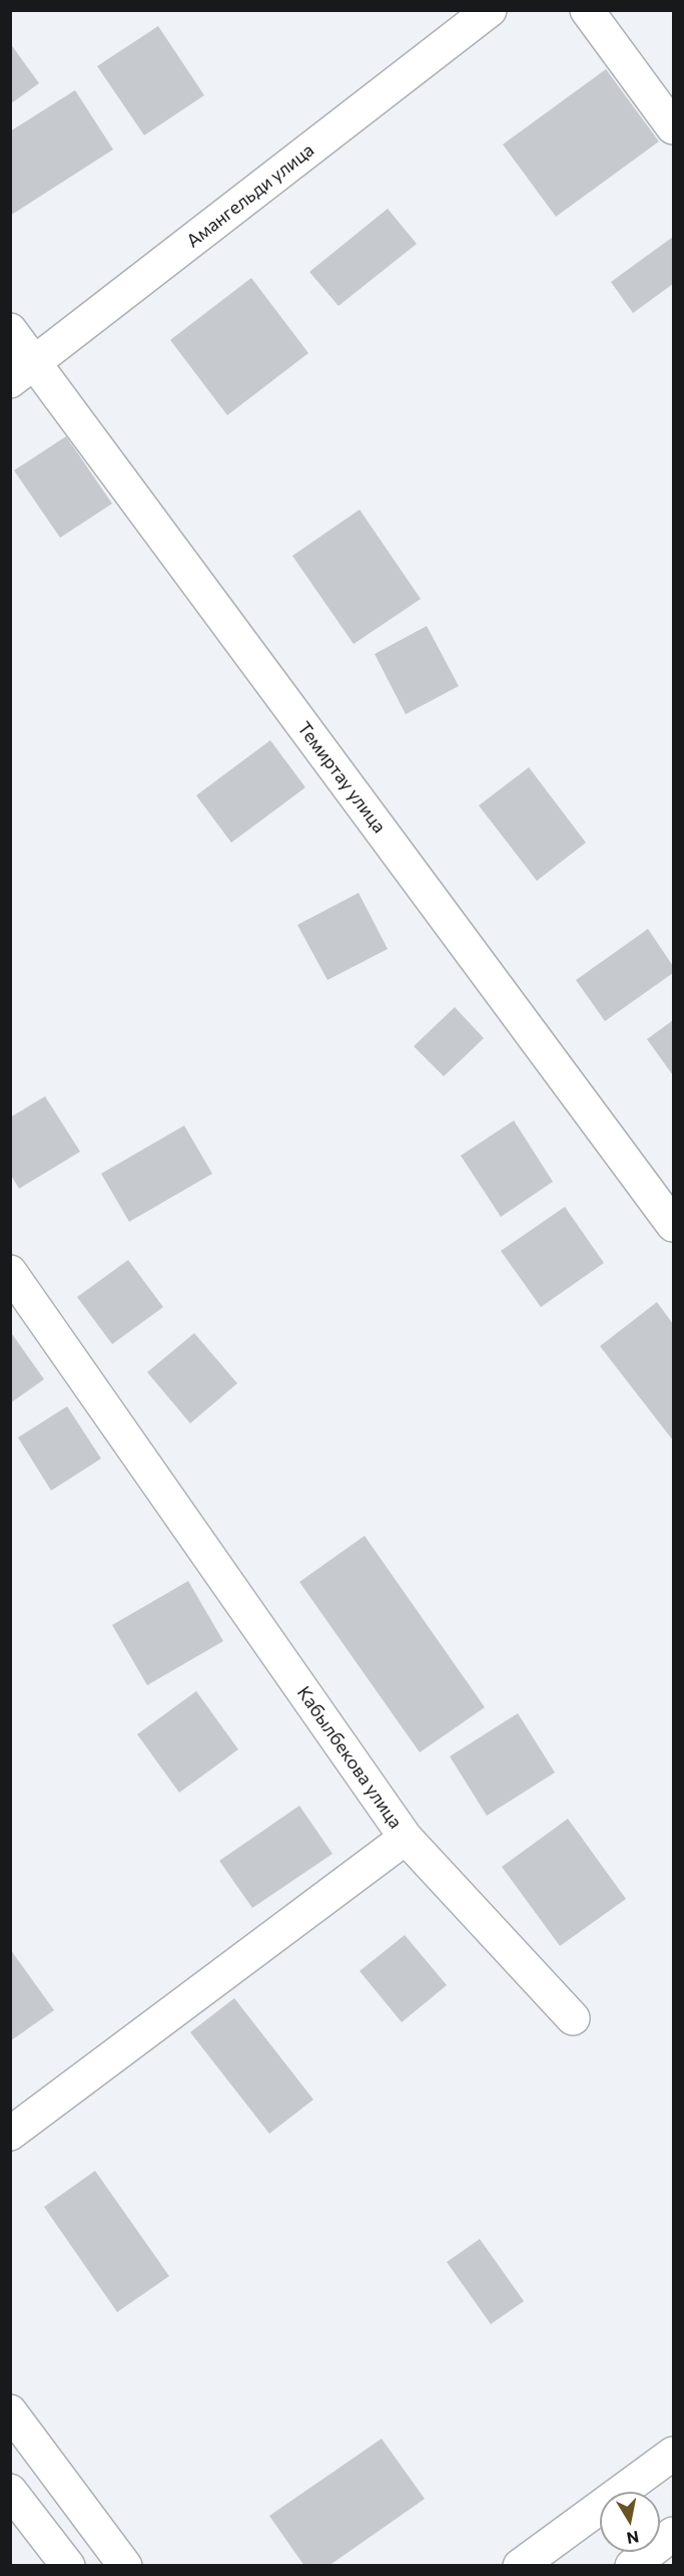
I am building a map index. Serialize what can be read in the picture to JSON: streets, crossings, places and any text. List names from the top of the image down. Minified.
{"streets":{"street":["Амангельди улица","Темиртау улица","Кабылбекова улица"]},"crossings":[["Амангельди улица","Темиртау улица"]],"north":"bottom"}
